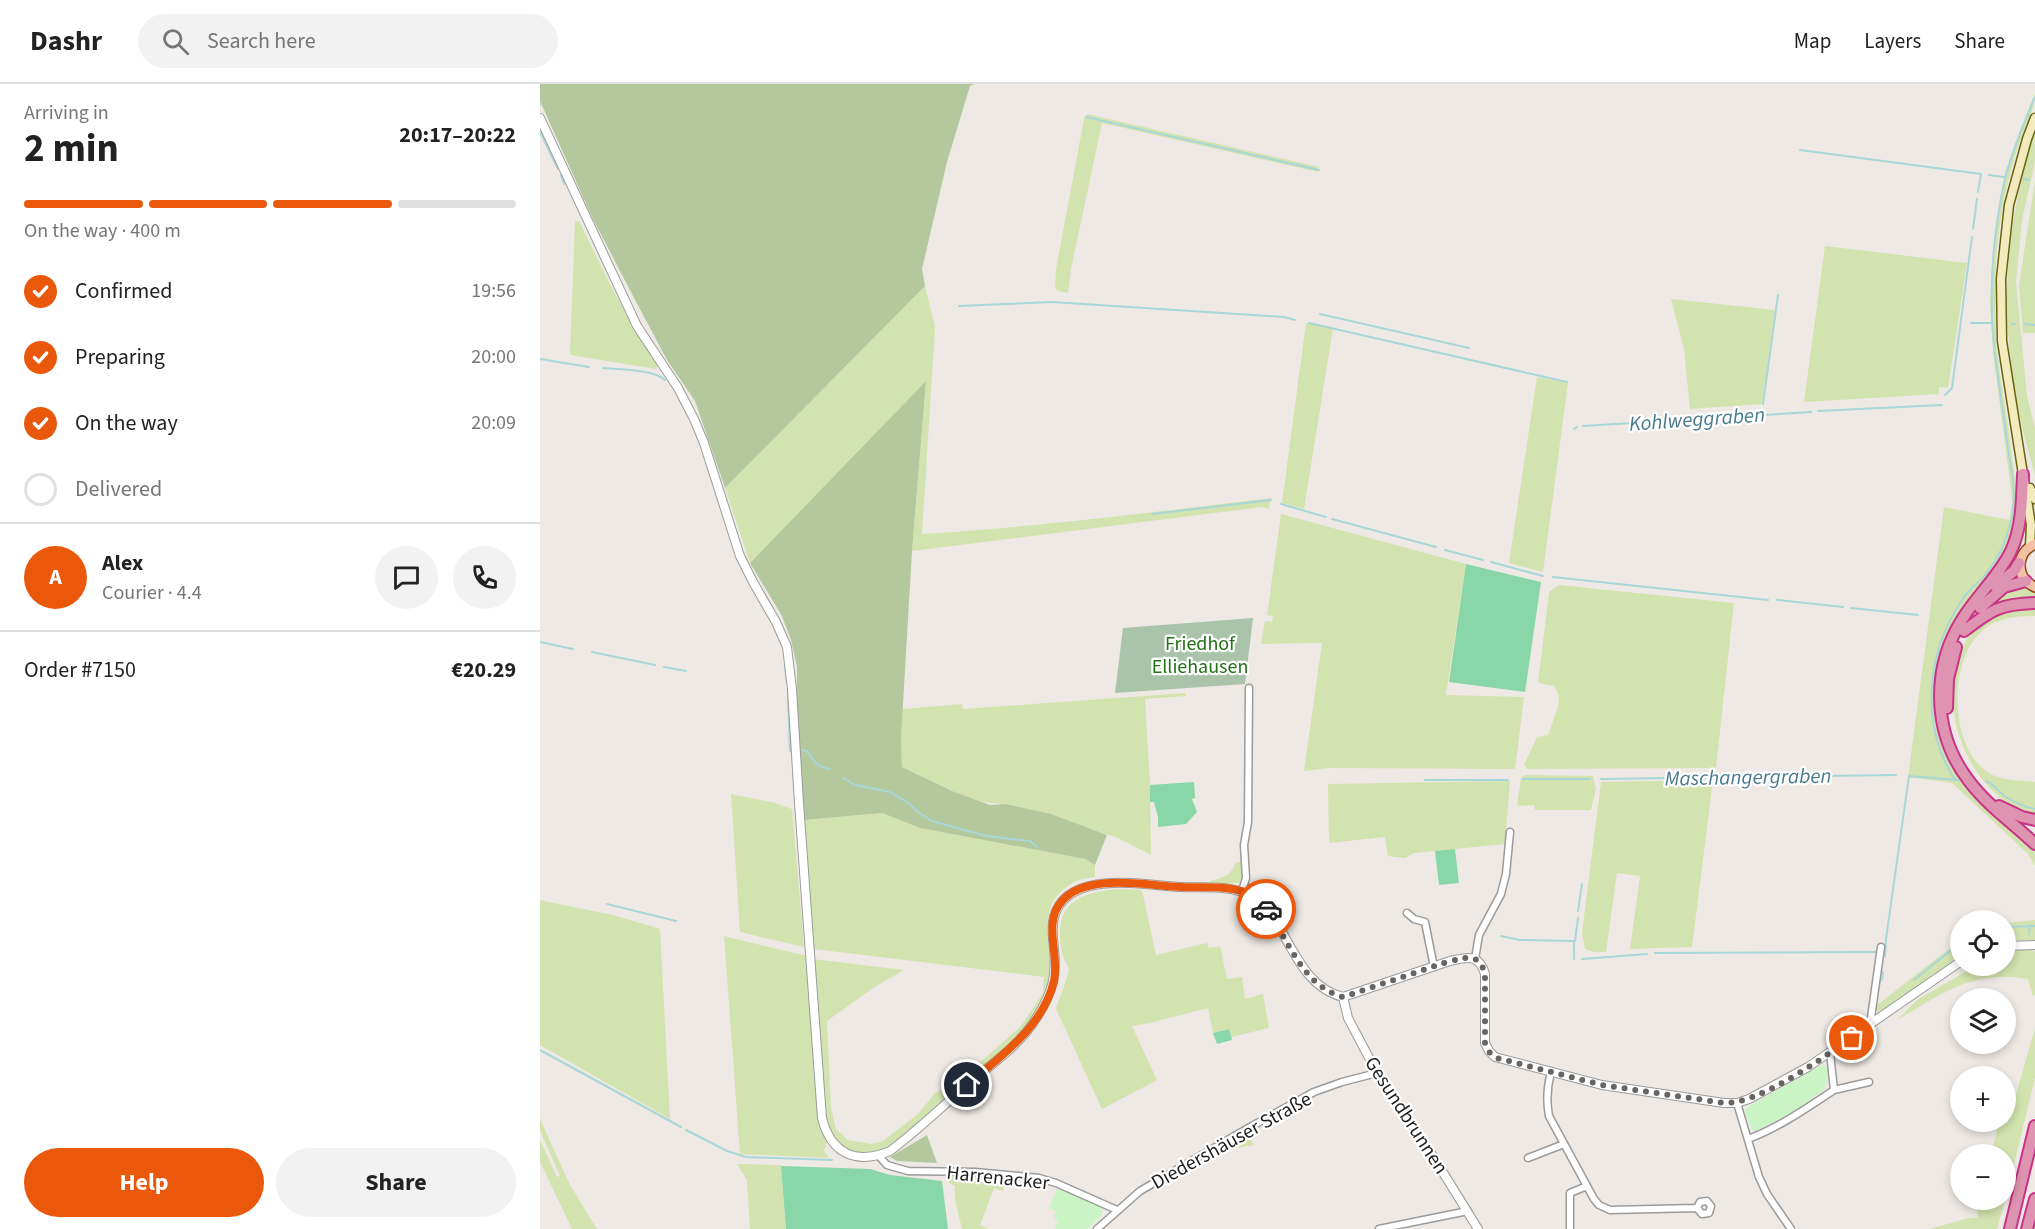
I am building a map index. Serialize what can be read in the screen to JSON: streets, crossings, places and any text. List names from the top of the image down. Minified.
{"streets":{"street":["Gesundbrunnen","Diedershäuser Straße","Harrenacker"]},"crossings":[["Gesundbrunnen","Diedershäuser Straße"],["Diedershäuser Straße","Harrenacker"]],"water":["Kohlweggraben","Maschangergraben"],"parks":["Friedhof Elliehausen"],"page":{"header":"Dashr","search":"Search here","nav":["Map","Layers","Share"],"heading":["2 min","Arriving in","20:17–20:22"],"panel":["Alex","Courier · 4.4","Order #7150","€20.29"],"bar":"On the way · 400 m","list":[["Confirmed","19:56"],["Preparing","20:00"],["On the way","20:09"],"Delivered"],"round":"A","map_buttons":["+","−"],"buttons":["Help","Share"]}}
